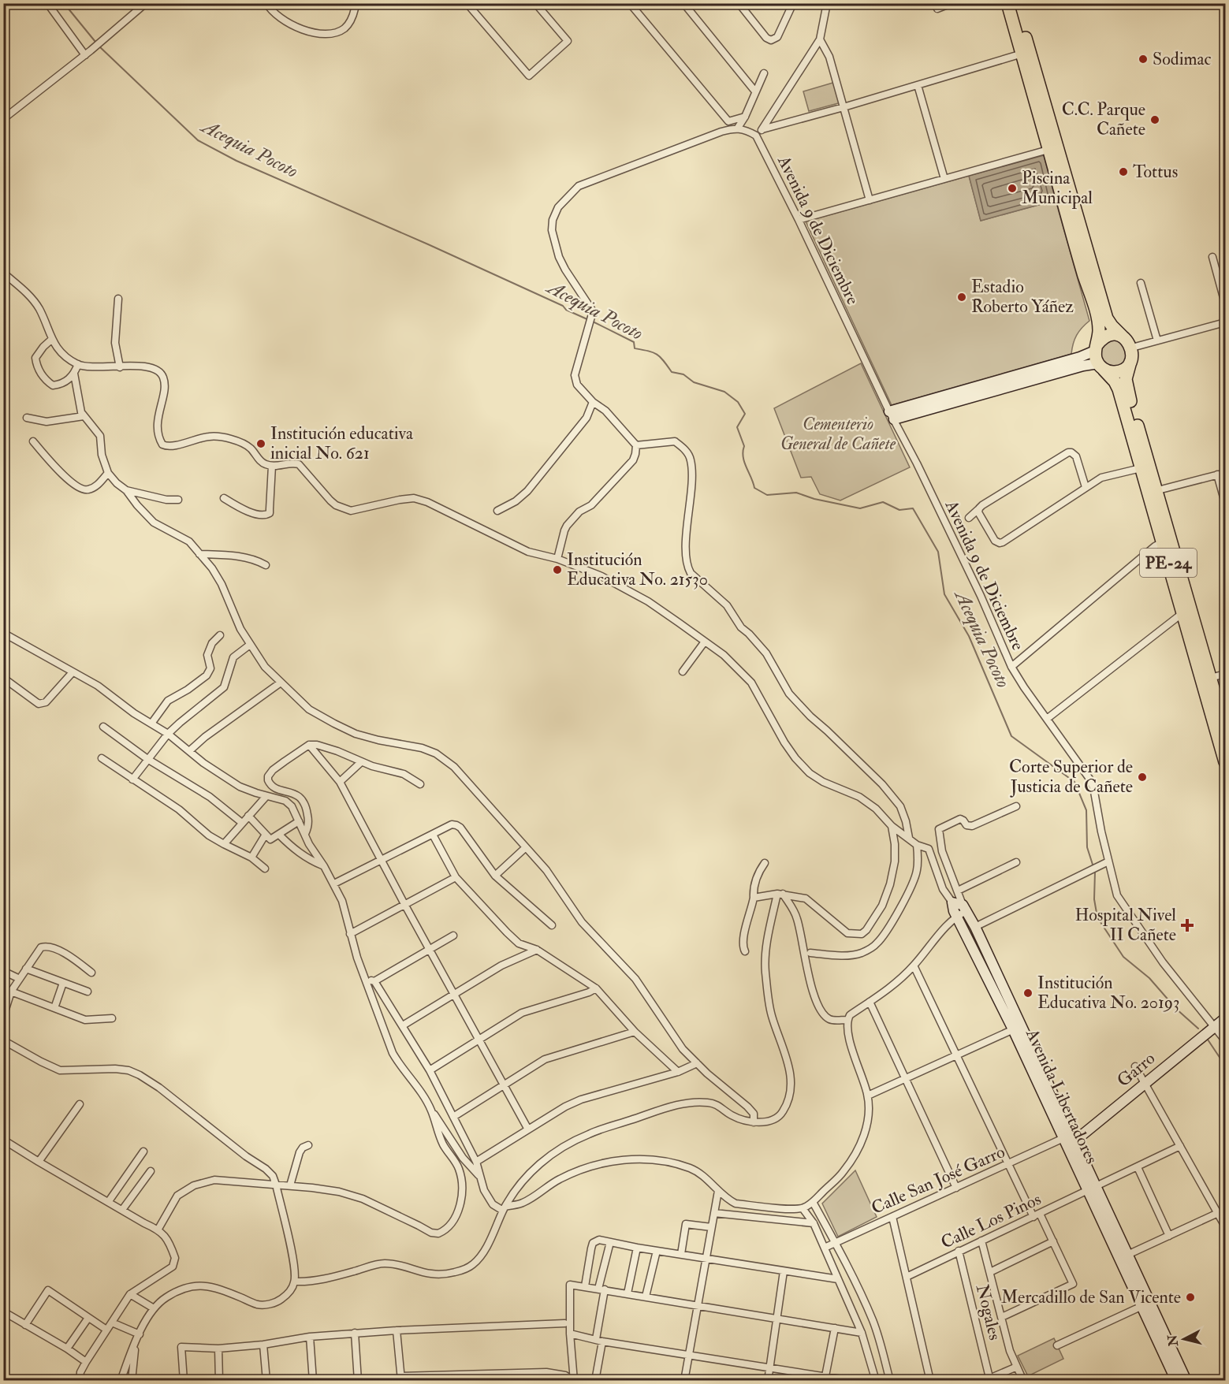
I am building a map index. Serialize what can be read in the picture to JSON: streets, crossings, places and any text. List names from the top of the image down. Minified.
{"streets":{"highway":["PE-24"],"street":["Avenida 9 de Diciembre","Garro","Avenida Libertadores","Calle San José Garro","Calle Los Pinos","Nogales"]},"crossings":[["Avenida 9 de Diciembre","Garro"],["Garro","Avenida Libertadores"],["Garro","Calle San José Garro"],["Avenida Libertadores","Calle San José Garro"],["Avenida Libertadores","Calle Los Pinos"],["Calle Los Pinos","Nogales"]],"water":["Acequia Pocoto"],"parks":["Cementerio General de Cañete"],"places":{"other":["Sodimac","C.C. Parque Cañete","Tottus","Piscina Municipal","Estadio Roberto Yáñez","Institución educativa inicial No. 621","Institución Educativa No. 21530","Corte Superior de Justicia de Cañete","Institución Educativa No. 20193","Mercadillo de San Vicente"],"health":["Hospital Nivel II Cañete"]},"north":"left"}
